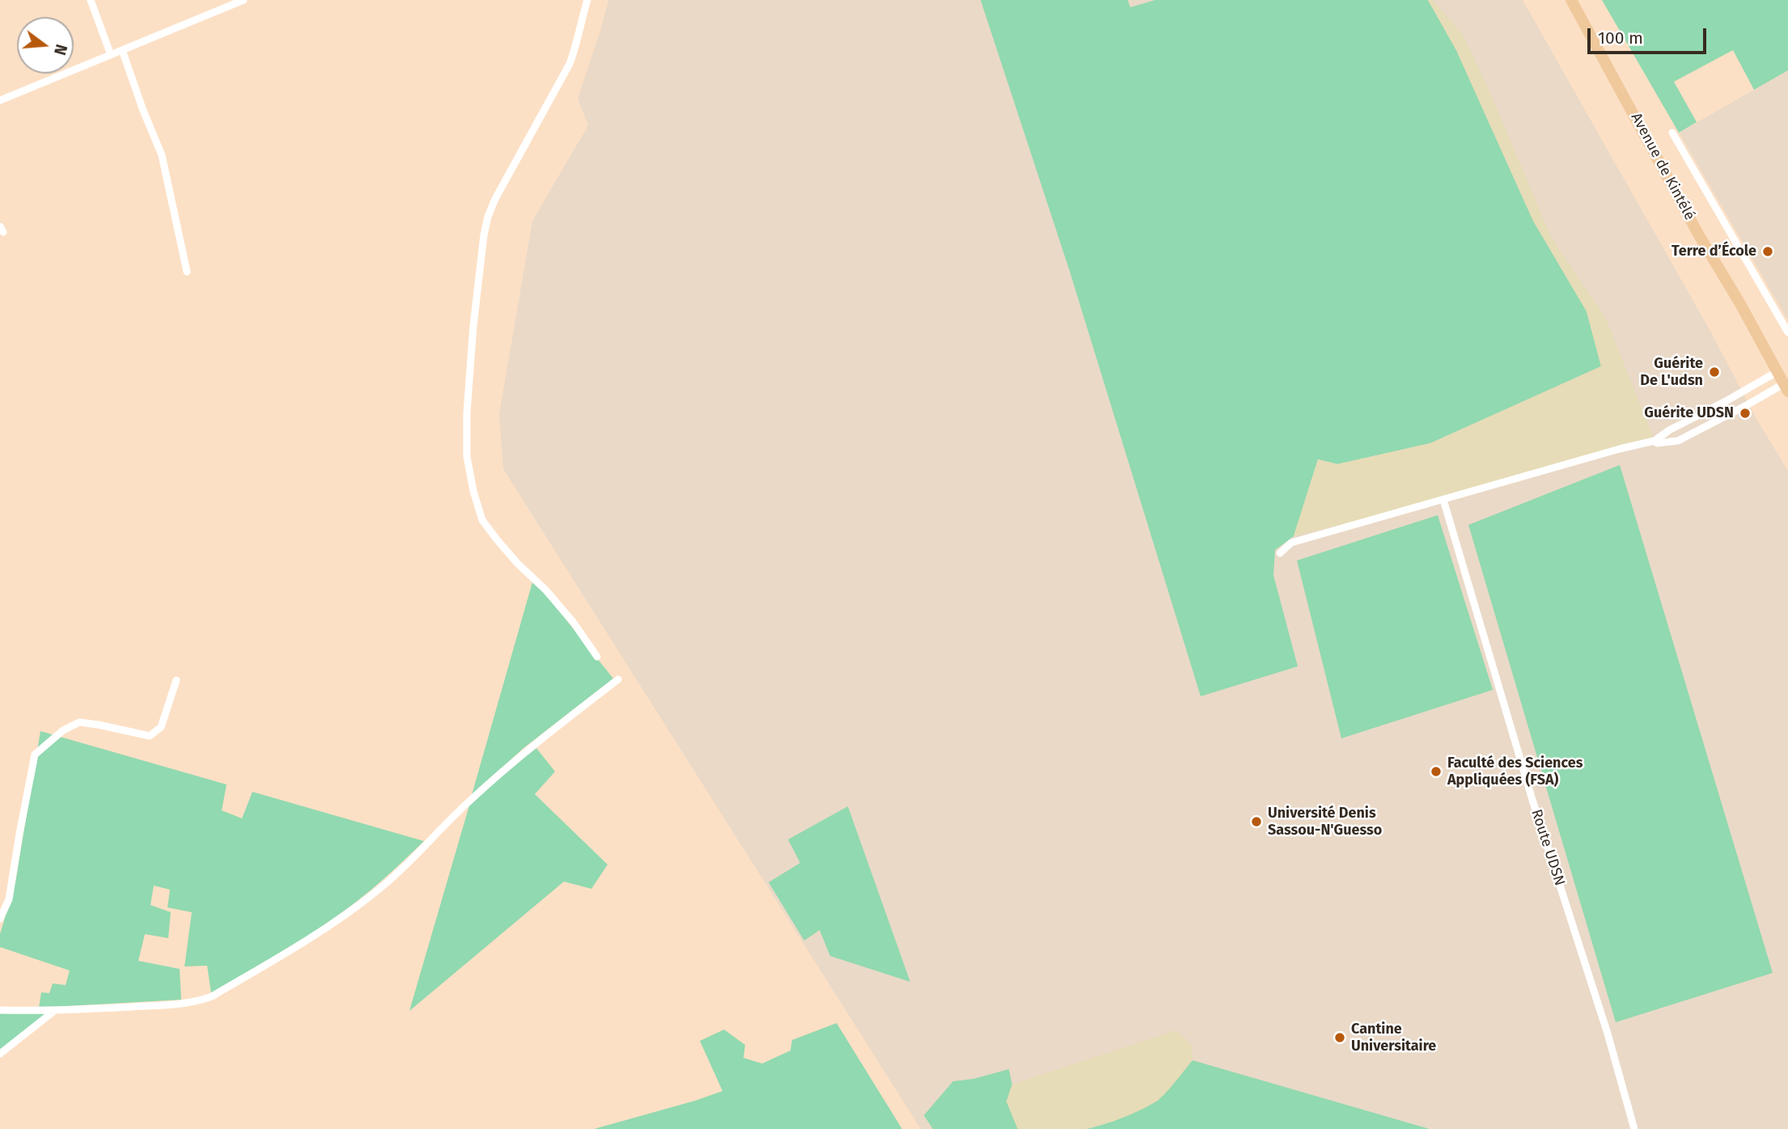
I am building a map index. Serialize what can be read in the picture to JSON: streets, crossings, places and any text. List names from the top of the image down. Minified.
{"streets":{"main road":["Avenue de Kintélé"],"street":["Route UDSN"]},"places":["Terre d’École","Guérite De L'udsn","Guérite UDSN","Faculté des Sciences Appliquées (FSA)","Université Denis Sassou-N'Guesso","Cantine Universitaire"],"scale_bar":"100 m","north":"right"}
